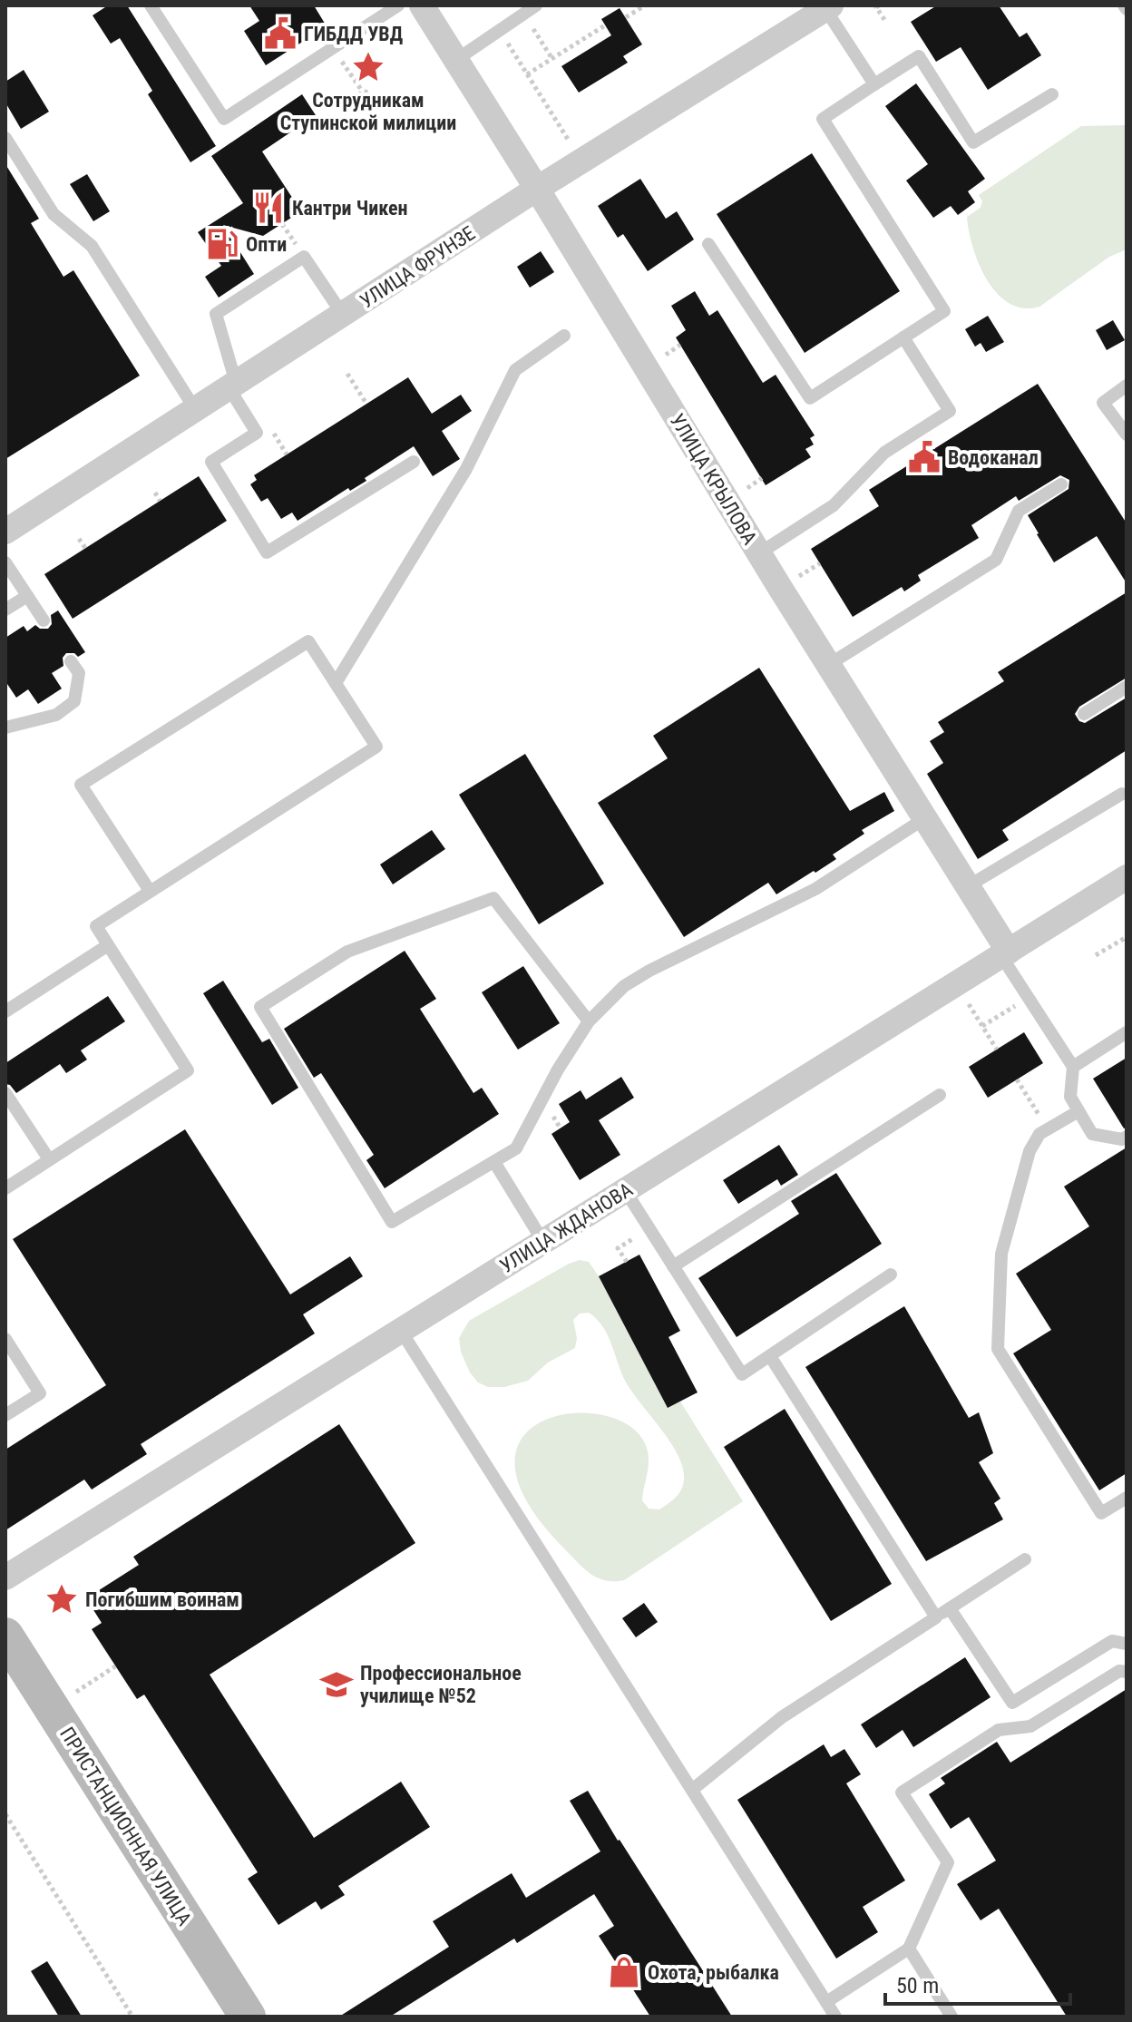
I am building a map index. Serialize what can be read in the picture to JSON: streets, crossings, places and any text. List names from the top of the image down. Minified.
{"streets":{"main road":["ПРИСТАНЦИОННАЯ УЛИЦА"],"street":["УЛИЦА ФРУНЗЕ","УЛИЦА КРЫЛОВА","УЛИЦА ЖДАНОВА"]},"crossings":[["УЛИЦА ФРУНЗЕ","УЛИЦА КРЫЛОВА"],["УЛИЦА КРЫЛОВА","УЛИЦА ЖДАНОВА"]],"places":{"public building":["ГИБДД УВД","Водоканал"],"place":["Сотрудникам Ступинской милиции","Погибшим воинам"],"restaurant":["Кантри Чикен"],"fuel station":["Опти"],"school or university":["Профессиональное училище №52"],"shop":["Охота, рыбалка"]},"scale_bar":"50 m"}
